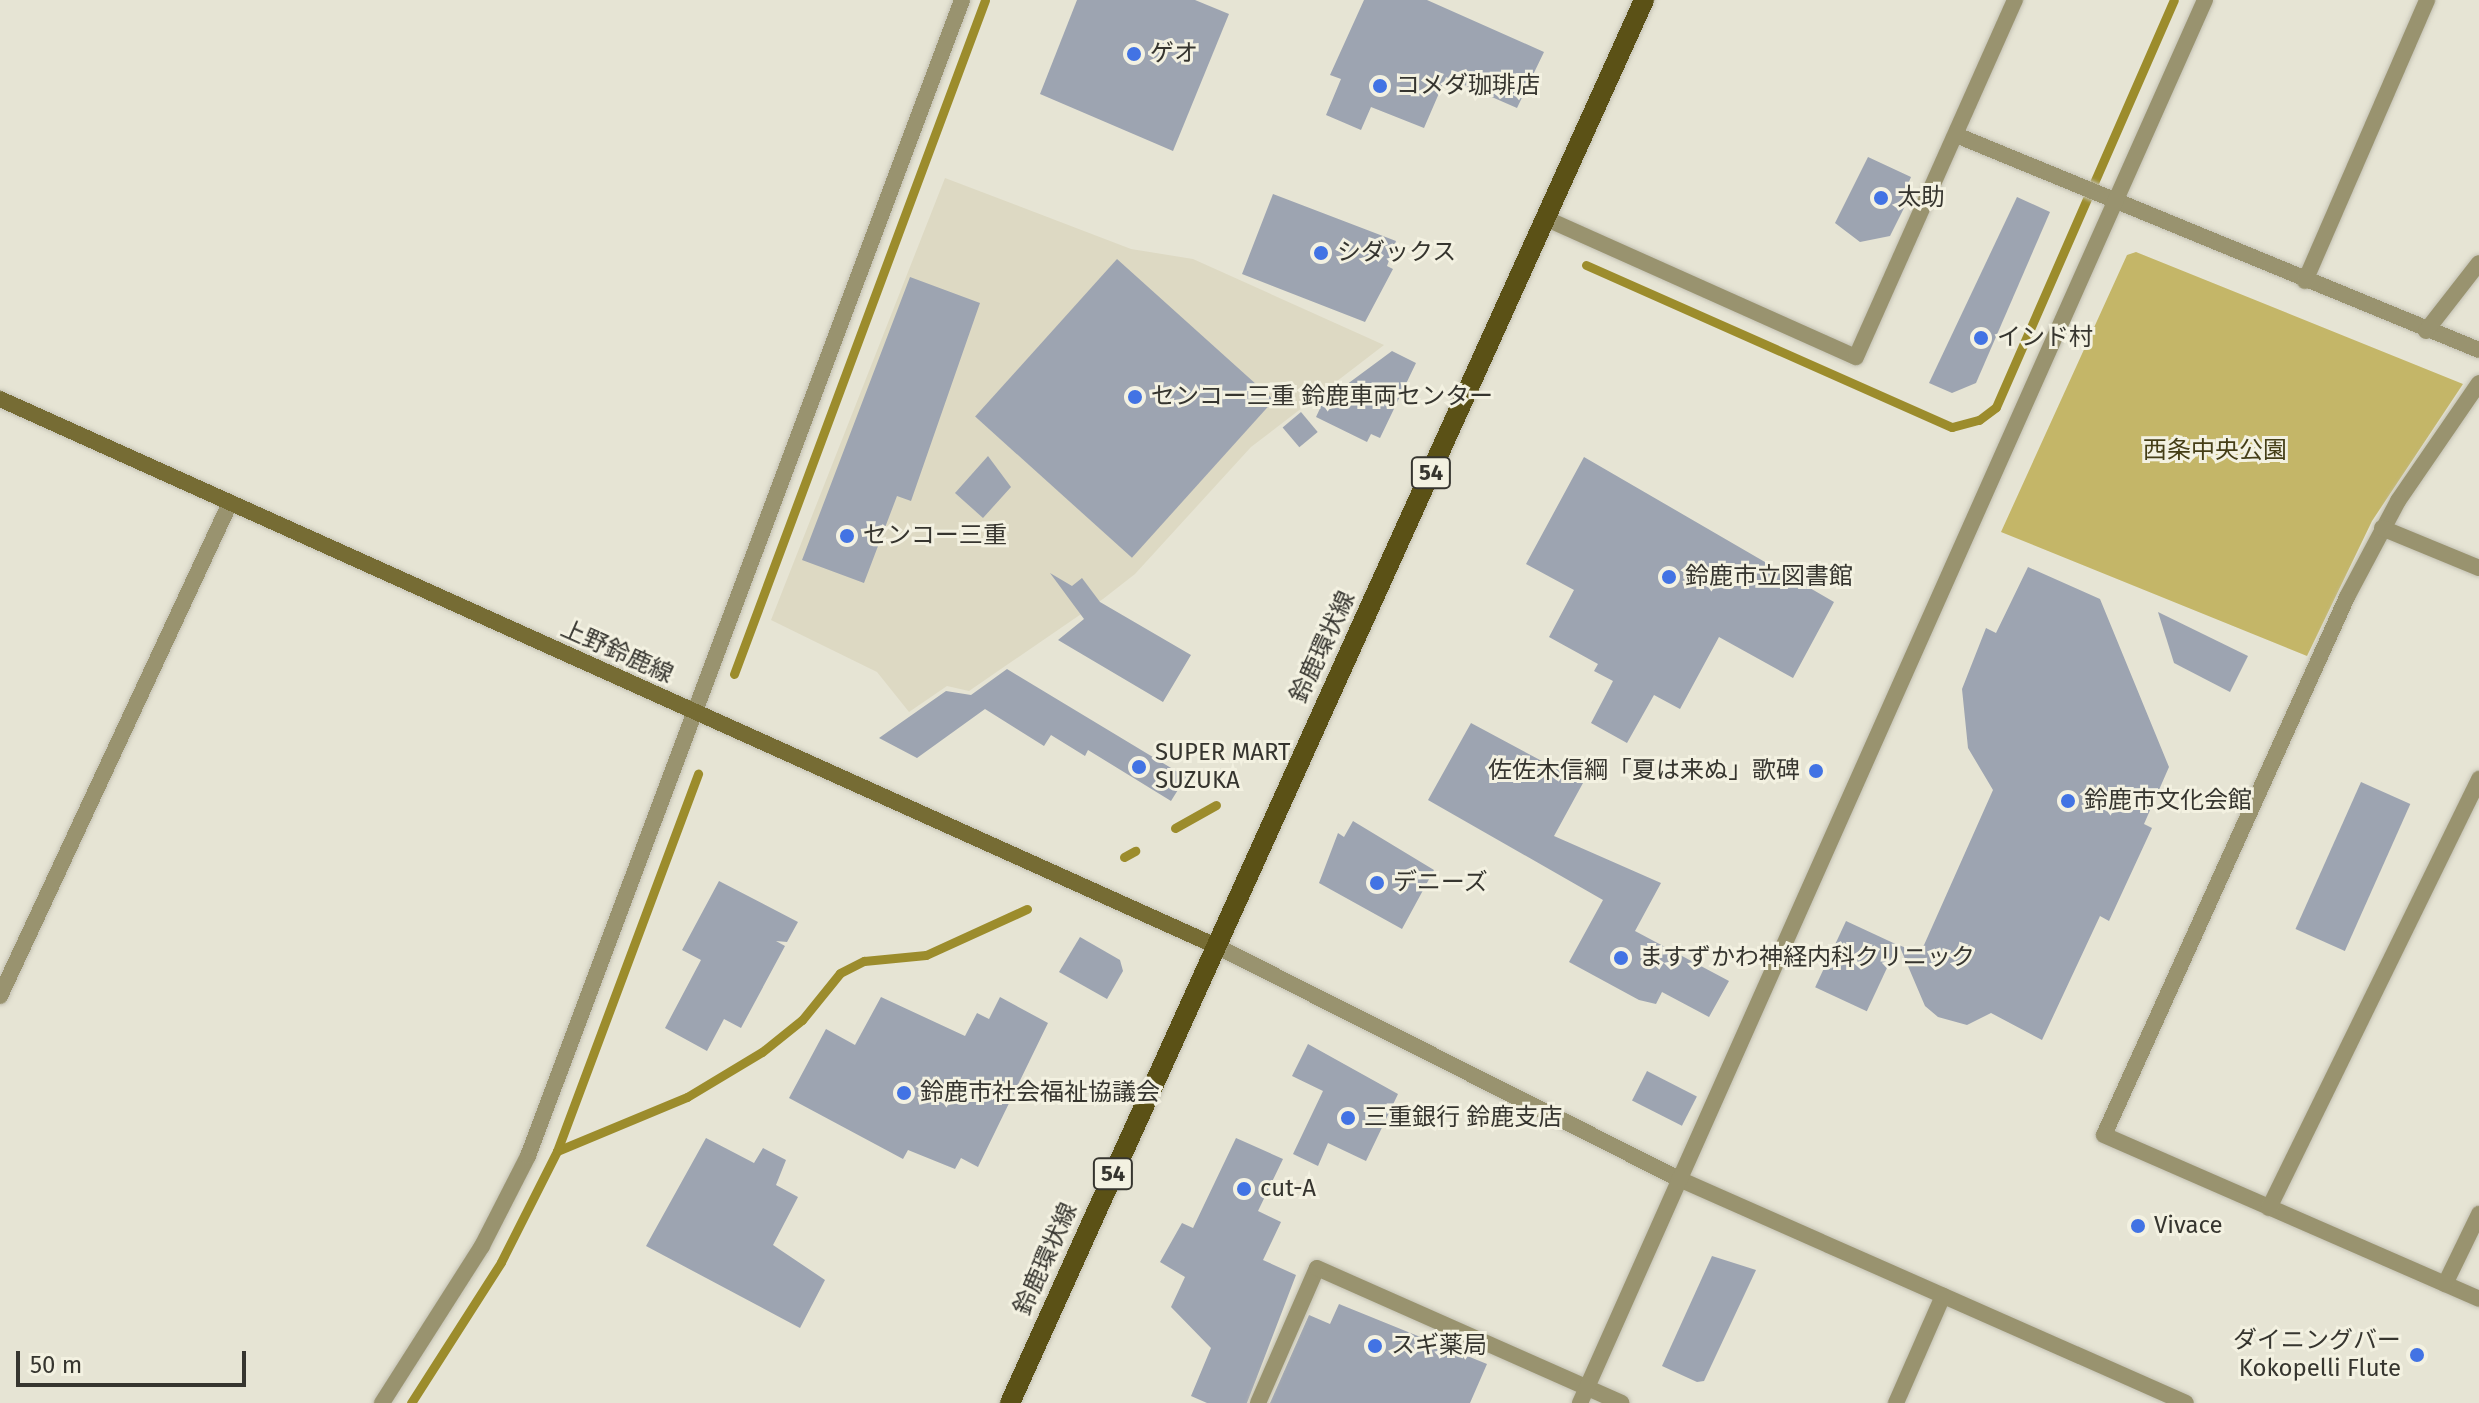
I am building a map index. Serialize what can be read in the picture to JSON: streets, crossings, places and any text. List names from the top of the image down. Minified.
{"streets":{"main road":["54","鈴鹿環状線","上野鈴鹿線"]},"crossings":[["鈴鹿環状線","上野鈴鹿線"]],"parks":["西条中央公園"],"places":["ゲオ","コメダ珈琲店","太助","シダックス","インド村","センコー三重 鈴鹿車両センター","センコー三重","鈴鹿市立図書館","SUPER MART SUZUKA","佐佐木信綱「夏は来ぬ」歌碑","鈴鹿市文化会館","デニーズ","ますずかわ神経内科クリニック","鈴鹿市社会福祉協議会","三重銀行 鈴鹿支店","cut-A","Vivace","スギ薬局","ダイニングバー Kokopelli Flute"],"scale_bar":"50 m"}
